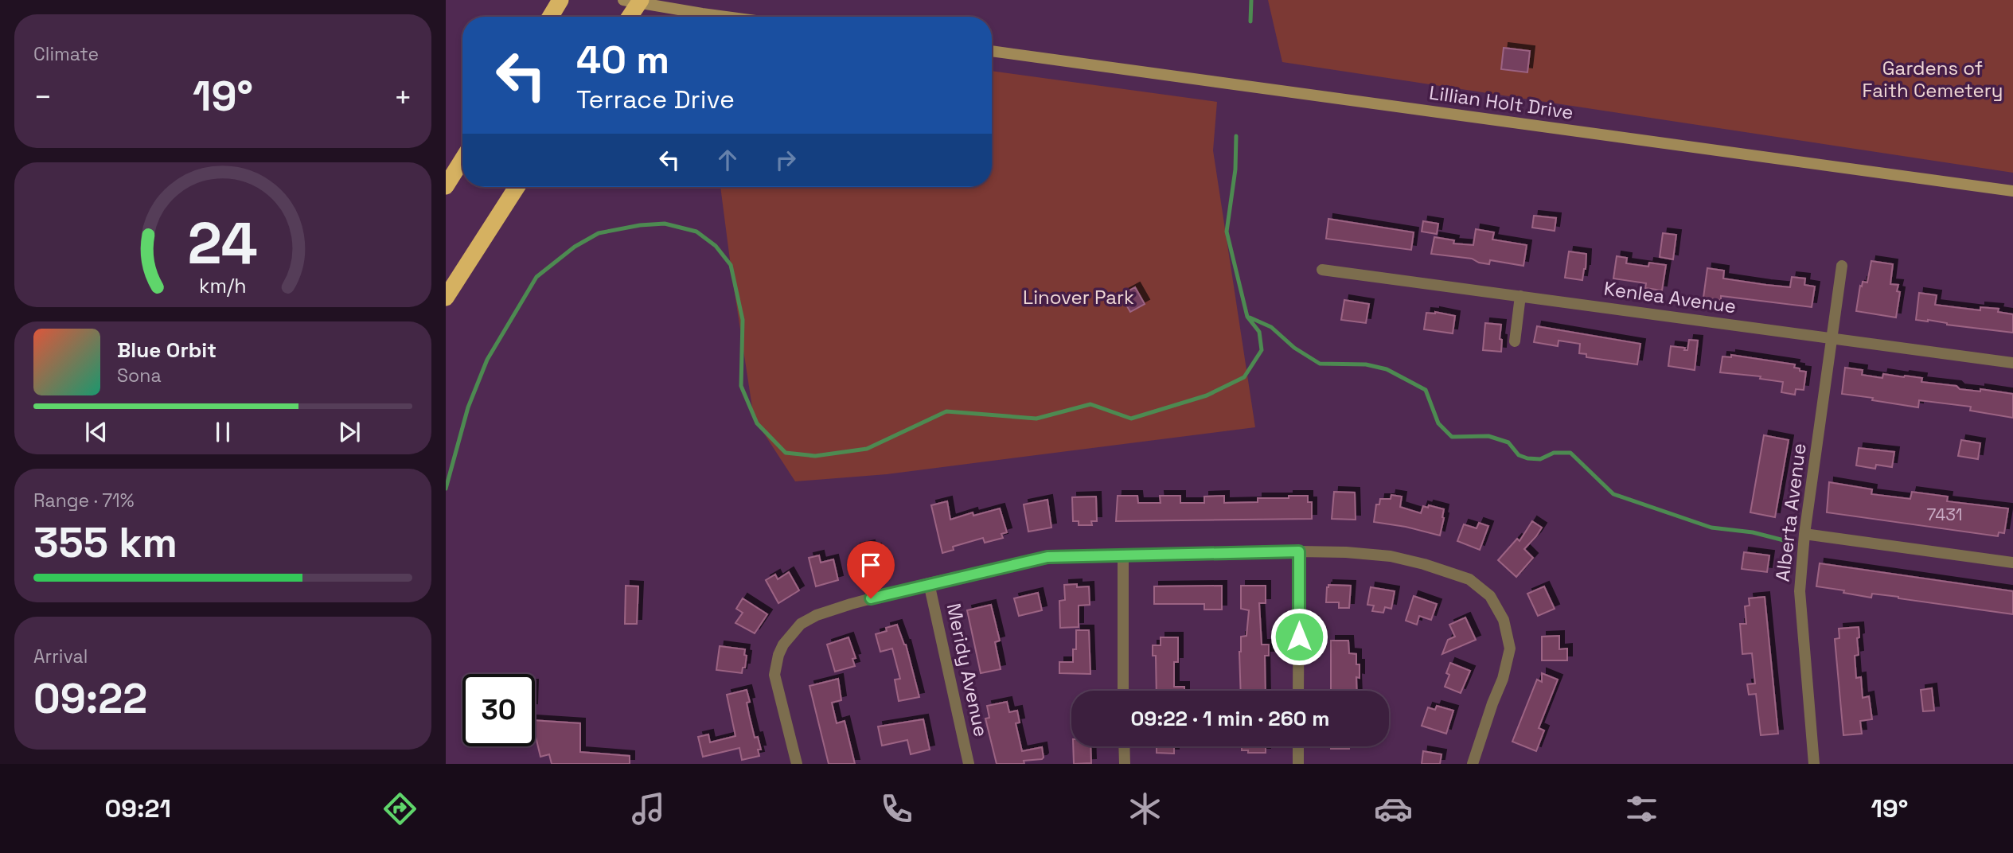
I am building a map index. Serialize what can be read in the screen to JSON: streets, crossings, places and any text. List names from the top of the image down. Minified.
{"streets":{"main road":["Lillian Holt Drive"],"street":["Kenlea Avenue","Alberta Avenue","Meridy Avenue"]},"crossings":[["Kenlea Avenue","Alberta Avenue"]],"parks":["Gardens of Faith Cemetery","Linover Park"],"house_numbers":["7431"],"page":{"tile":["Climate",["Range · 71%","355 km"],["Arrival","09:22"]],"turn":["40 m","Terrace Drive"],"heat":["−","19°","+"],"song":["Blue Orbit","Sona"],"limit":"30","trip":"09:22 · 1 min · 260 m","tabs":["09:21","19°"],"gauge":["24","km/h"]}}
